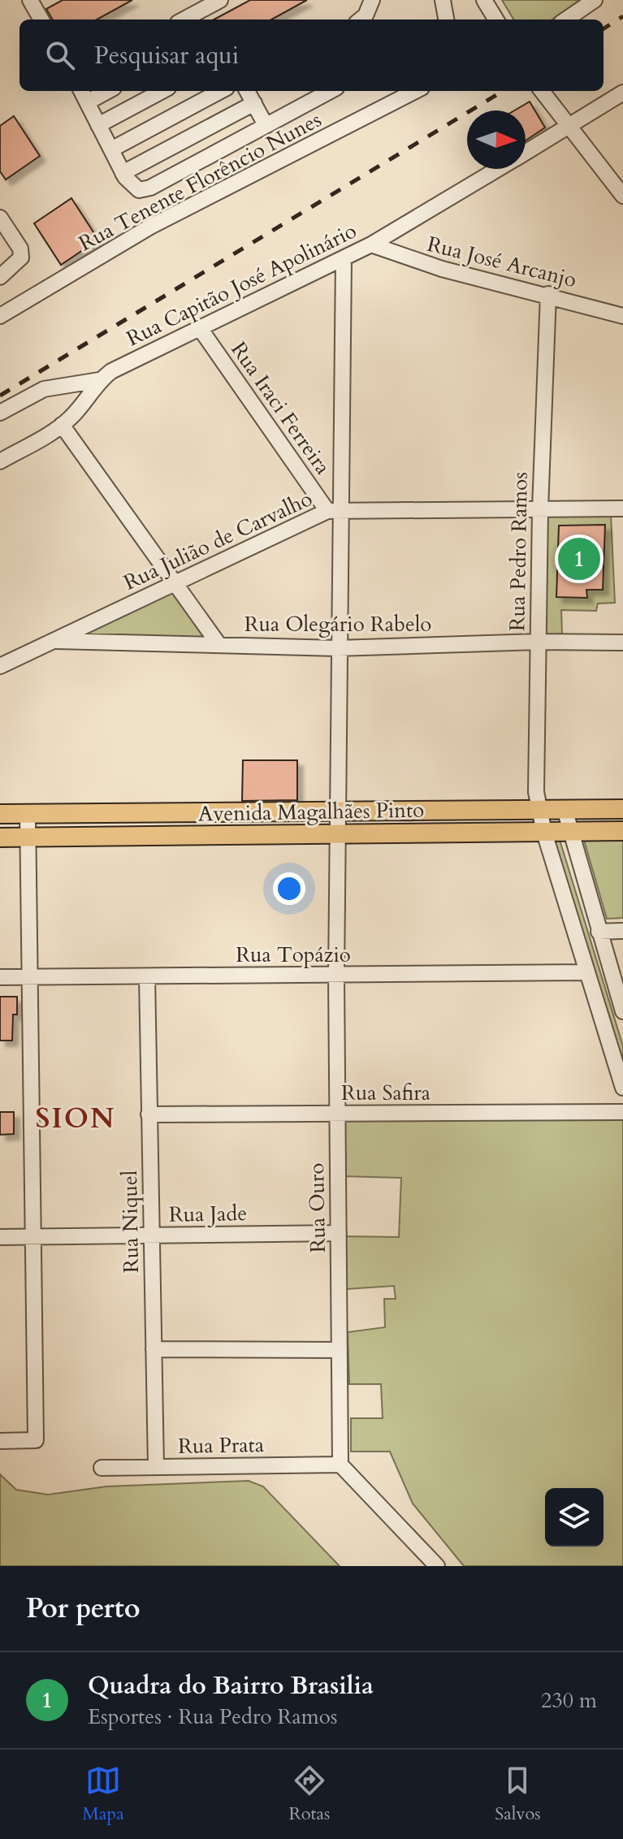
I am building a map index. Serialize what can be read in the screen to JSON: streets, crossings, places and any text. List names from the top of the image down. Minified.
{"streets":{"main road":["Avenida Magalhães Pinto"],"street":["Rua Tenente Florêncio Nunes","Rua José Arcanjo","Rua Capitão José Apolinário","Rua Iraci Ferreira","Rua Julião de Carvalho","Rua Pedro Ramos","Rua Olegário Rabelo","Rua Topázio","Rua Safira","Rua Ouro","Rua Jade","Rua Niquel","Rua Prata"]},"crossings":[["Rua José Arcanjo","Rua Capitão José Apolinário"],["Rua José Arcanjo","Rua Pedro Ramos"],["Rua Capitão José Apolinário","Rua Iraci Ferreira"],["Rua Capitão José Apolinário","Rua Ouro"],["Rua Iraci Ferreira","Rua Julião de Carvalho"],["Rua Iraci Ferreira","Rua Ouro"],["Rua Julião de Carvalho","Rua Pedro Ramos"],["Rua Julião de Carvalho","Rua Olegário Rabelo"],["Rua Julião de Carvalho","Rua Ouro"],["Rua Pedro Ramos","Rua Olegário Rabelo"],["Rua Pedro Ramos","Avenida Magalhães Pinto"],["Rua Pedro Ramos","Rua Topázio"],["Rua Olegário Rabelo","Rua Ouro"],["Avenida Magalhães Pinto","Rua Ouro"],["Rua Topázio","Rua Ouro"],["Rua Topázio","Rua Niquel"],["Rua Safira","Rua Ouro"],["Rua Safira","Rua Niquel"],["Rua Ouro","Rua Jade"],["Rua Ouro","Rua Prata"],["Rua Jade","Rua Niquel"],["Rua Niquel","Rua Prata"]],"districts":["SION"],"north":"right","page":{"search":"Pesquisar aqui","pins":"1","heading":"Por perto","list":[{"mark":"1","name":"Quadra do Bairro Brasilia","note":"Esportes · Rua Pedro Ramos","value":"230 m"}],"nav":["Mapa","Rotas","Salvos"]}}
